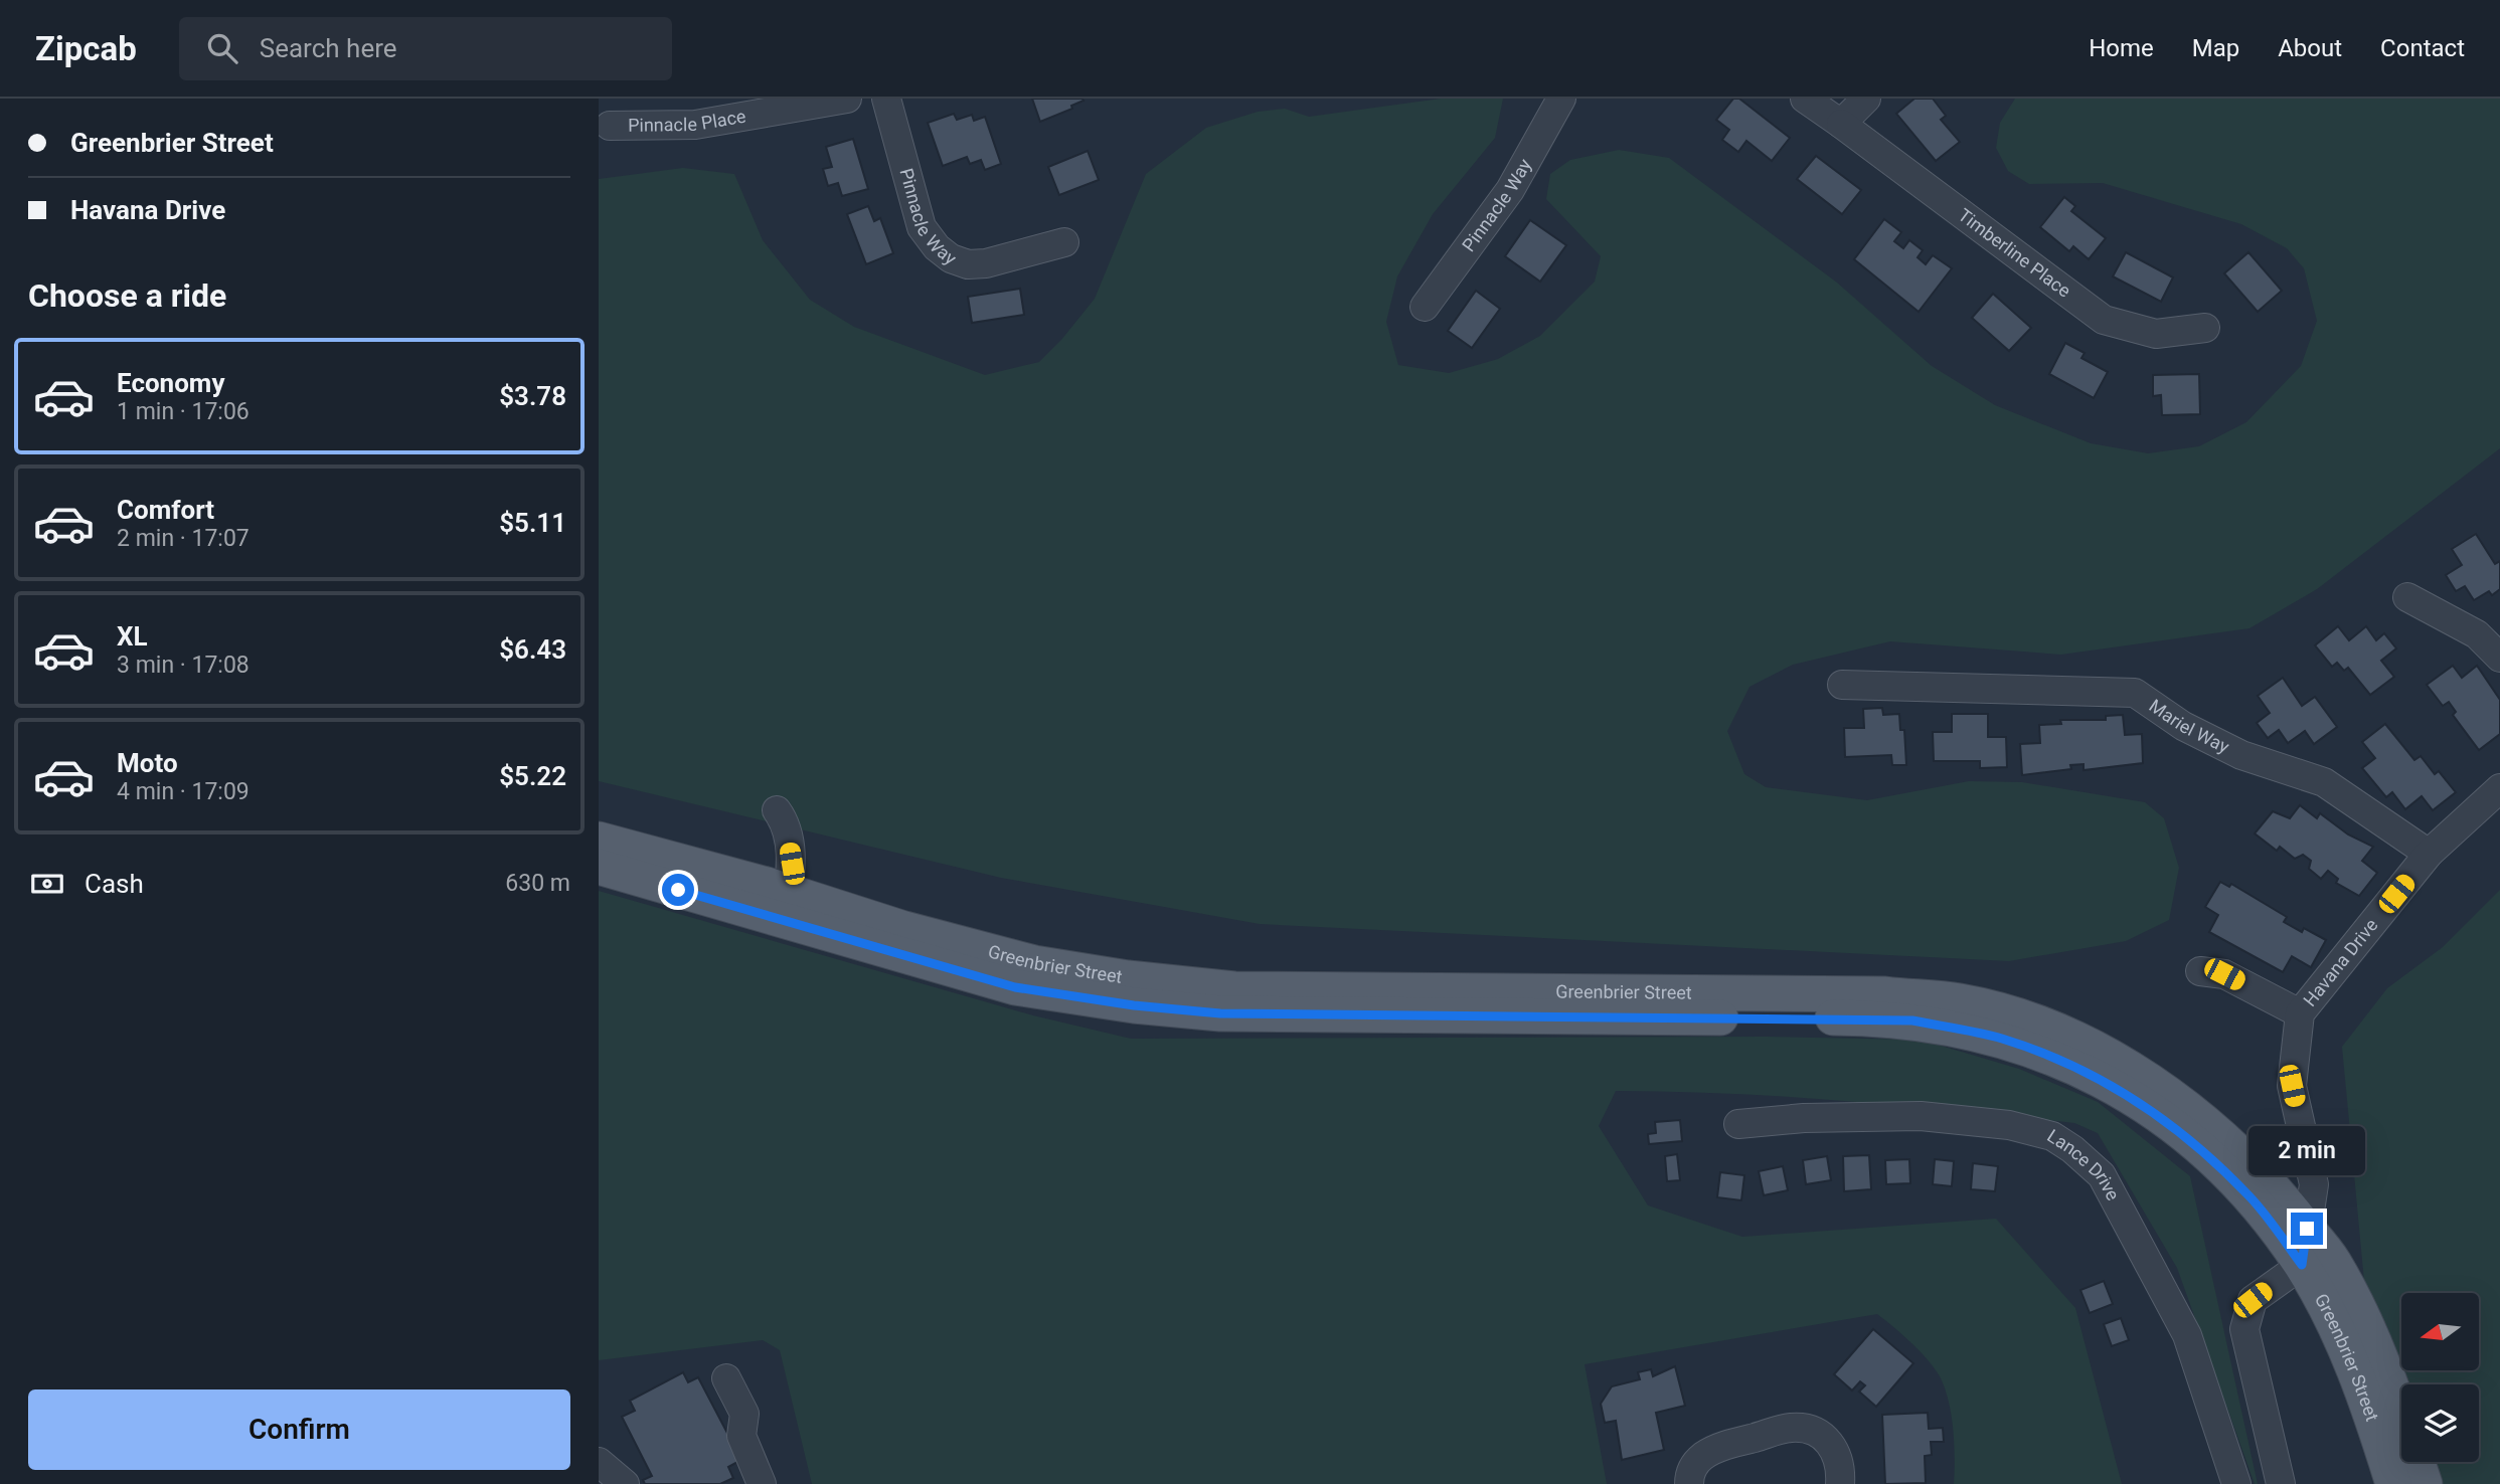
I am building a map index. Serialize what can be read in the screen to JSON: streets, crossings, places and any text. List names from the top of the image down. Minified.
{"streets":{"main road":["Greenbrier Street"],"street":["Pinnacle Place","Pinnacle Way","Timberline Place","Mariel Way","Havana Drive","Lance Drive"]},"crossings":[["Mariel Way","Havana Drive"],["Havana Drive","Greenbrier Street"]],"north":"left","page":{"header":"Zipcab","search":"Search here","nav":["Home","Map","About","Contact"],"banner":["Greenbrier Street","Havana Drive"],"heading":"Choose a ride","list":[{"name":"Economy","note":"1 min · 17:06","value":"$3.78"},{"name":"Comfort","note":"2 min · 17:07","value":"$5.11"},{"name":"XL","note":"3 min · 17:08","value":"$6.43"},{"name":"Moto","note":"4 min · 17:09","value":"$5.22"}],"pay":["Cash","630 m"],"bubble":"2 min","buttons":"Confirm"}}
